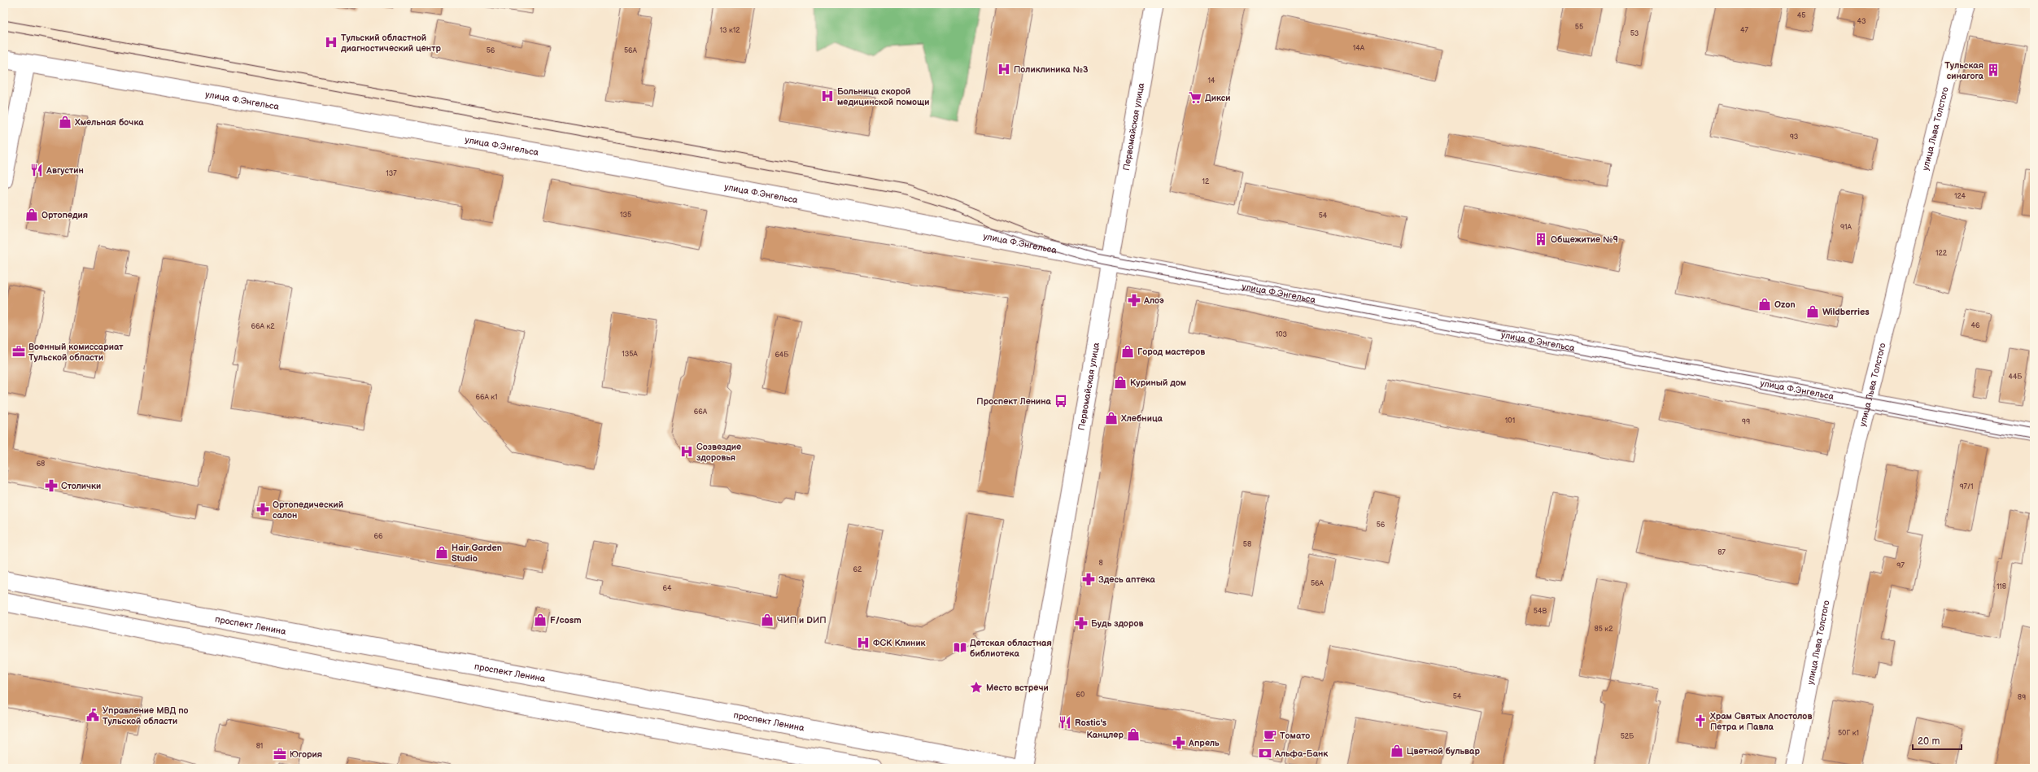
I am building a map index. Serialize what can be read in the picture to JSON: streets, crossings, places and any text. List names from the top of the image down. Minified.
{"streets":{"main road":["улица Ф.Энгельса","Первомайская улица","проспект Ленина"],"street":["улица Льва Толстого"]},"crossings":[["улица Ф.Энгельса","Первомайская улица"],["улица Ф.Энгельса","улица Льва Толстого"]],"places":{"hospital":["Тульский областной диагностический центр","Поликлиника №3","Больница скорой медицинской помощи","Созвездие здоровья","ФСК Клиник"],"building":["Тульская синагога","Общежитие №9"],"supermarket":["Дикси"],"shop":["Хмельная бочка","Ортопедия","Ozon","Wildberries","Город мастеров","Куриный дом","Хлебница","Hair Garden Studio","F/cosm","ЧИП и DИП","Канцлер","Цветной бульвар"],"restaurant":["Августин","Rostic's"],"pharmacy":["Алоэ","Столички","Ортопедический салон","Здесь аптека","Будь здоров","Апрель"],"office":["Военный комиссариат Тульской области","Югория"],"bus stop":["Проспект Ленина"],"library":["Детская областная библиотека"],"place":["Место встречи"],"public building":["Управление МВД по Тульской области"],"church":["Храм Святых Апостолов Петра и Павла"],"cafe":["Томато"],"bank":["Альфа-Банк"]},"house_numbers":["45","43","55","13 к12","47","53","14А","56","56А","14","93","137","12","124","135","54","91А","122","46","66А к2","103","135А","64Б","44Б","66А к1","66А","101","99","68","97/1","56","66","58","87","8","97","62","56А","118","64","54В","85 к2","60","54","89","50Г к1","52Б","81"],"scale_bar":"20 m"}
